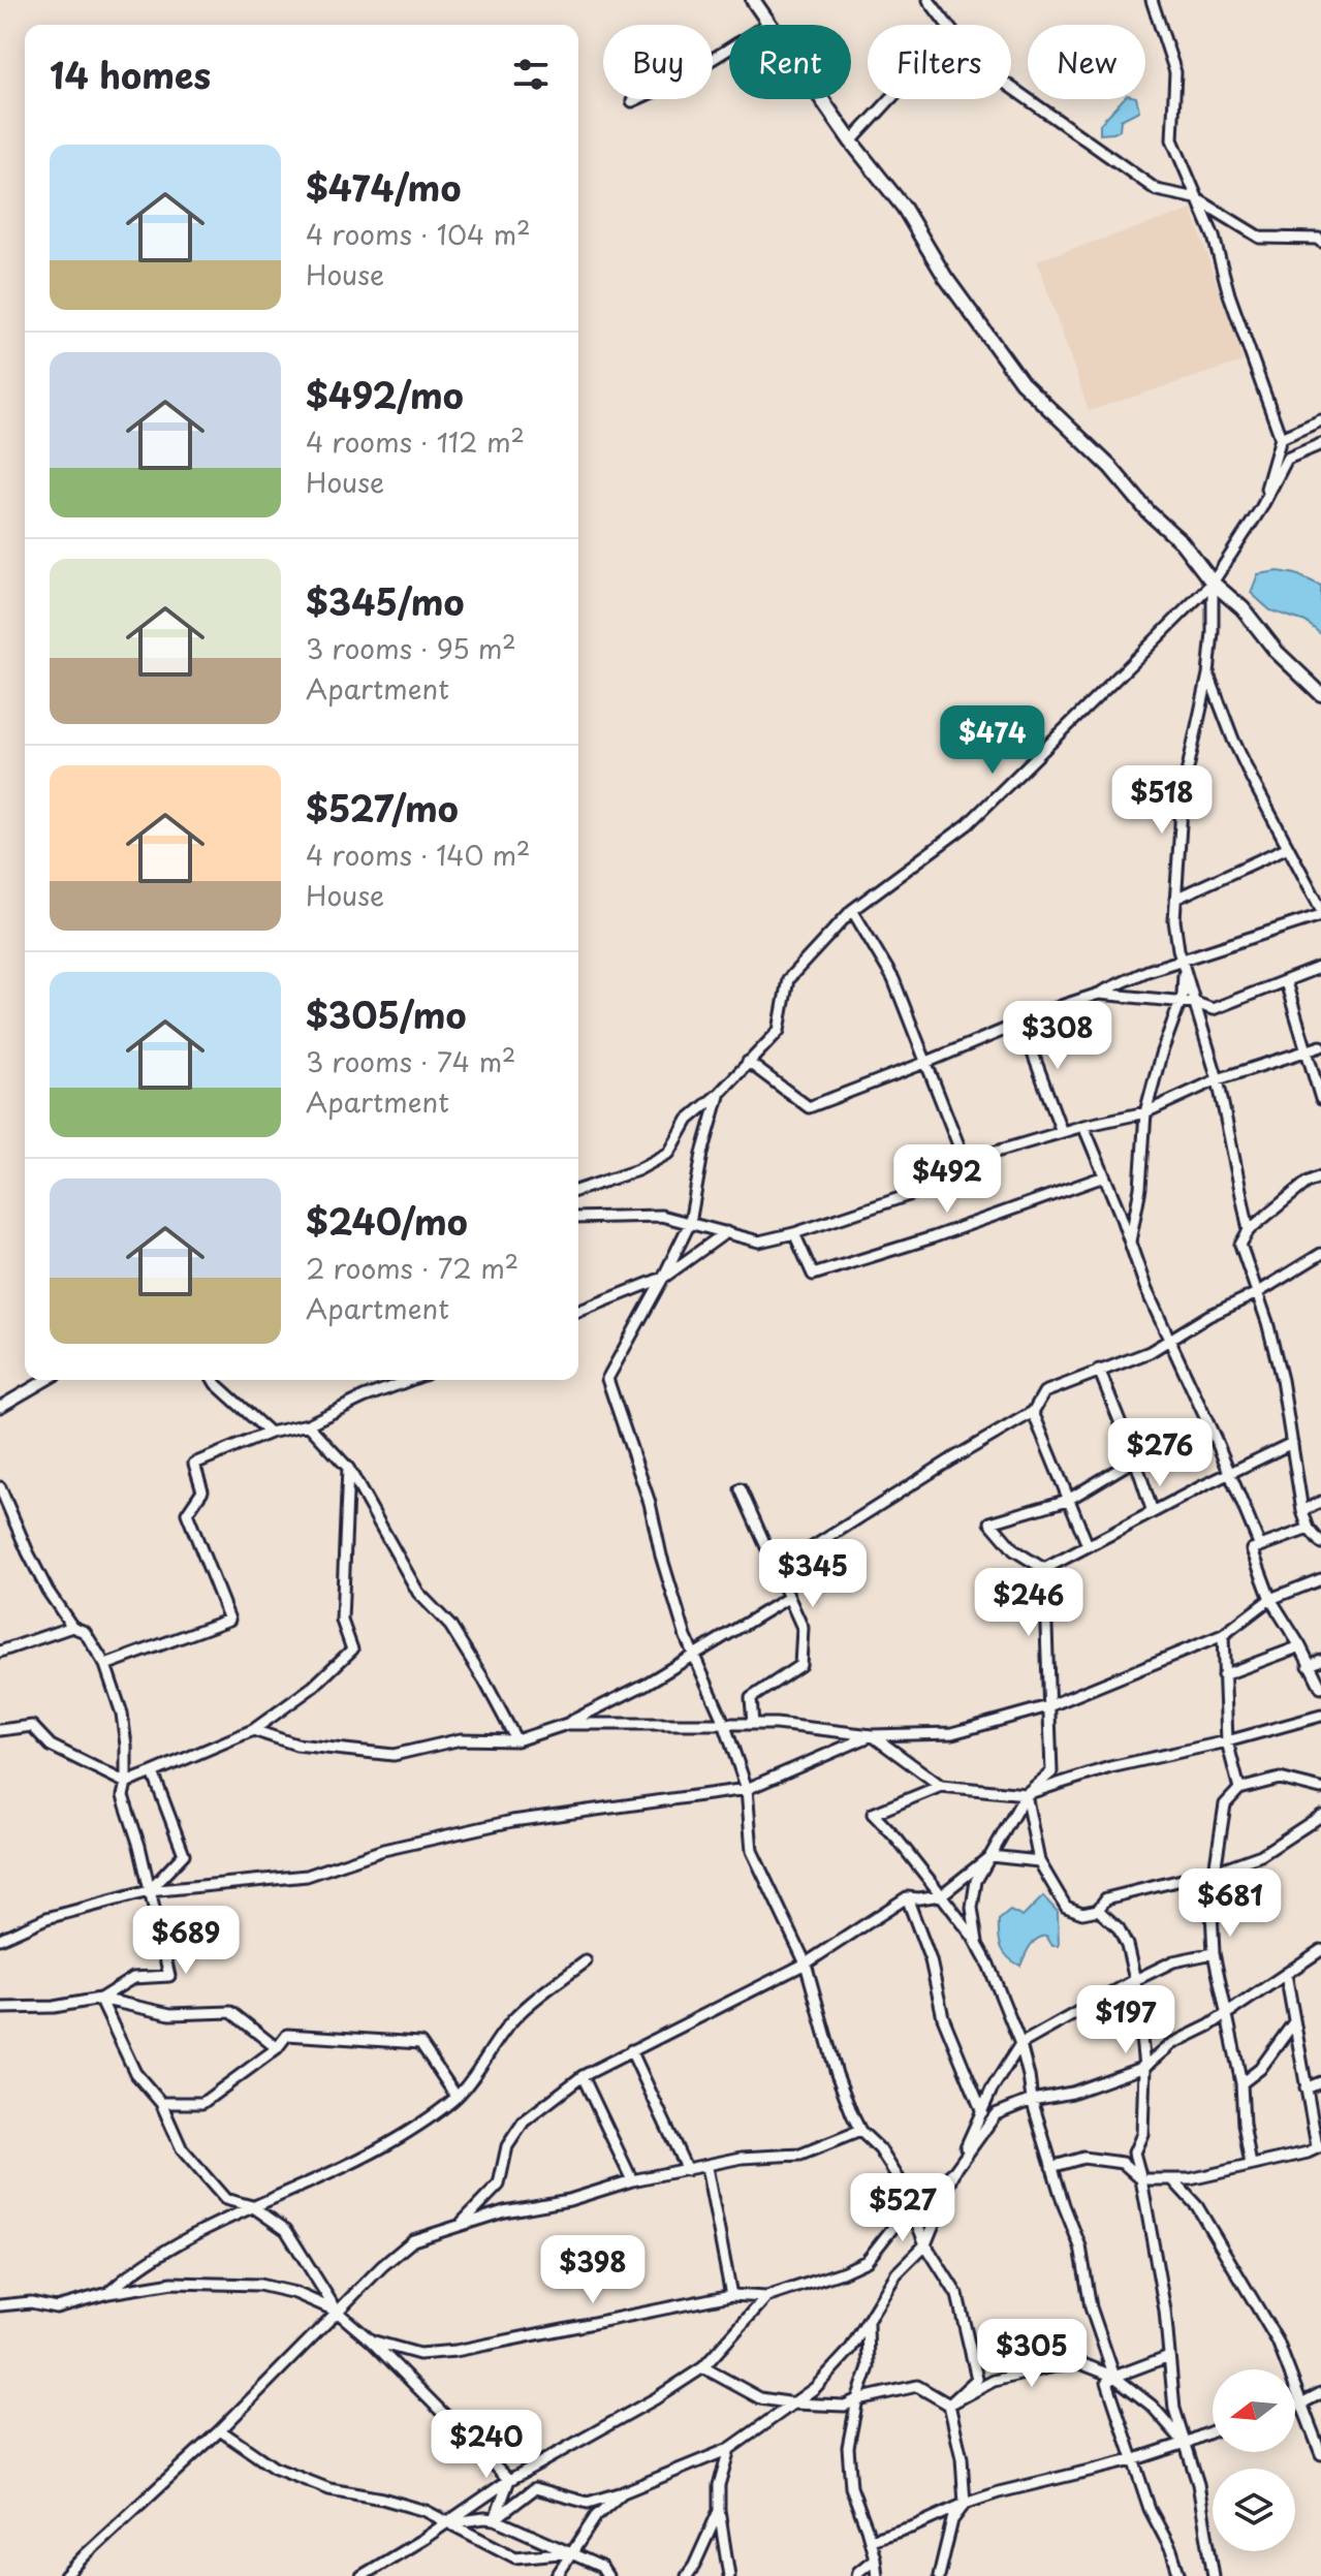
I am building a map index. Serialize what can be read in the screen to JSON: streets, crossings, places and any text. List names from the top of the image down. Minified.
{"north":"left","page":{"chip":["Buy","Rent","Filters","New"],"heading":"14 homes","list":[{"name":"$474/mo","note":"4 rooms · 104 m² · House"},{"name":"$492/mo","note":"4 rooms · 112 m² · House"},{"name":"$345/mo","note":"3 rooms · 95 m² · Apartment"},{"name":"$527/mo","note":"4 rooms · 140 m² · House"},{"name":"$305/mo","note":"3 rooms · 74 m² · Apartment"},{"name":"$240/mo","note":"2 rooms · 72 m² · Apartment"}],"price":["$474","$518","$308","$492","$276","$345","$246","$681","$689","$197","$527","$398","$305","$240"]}}
